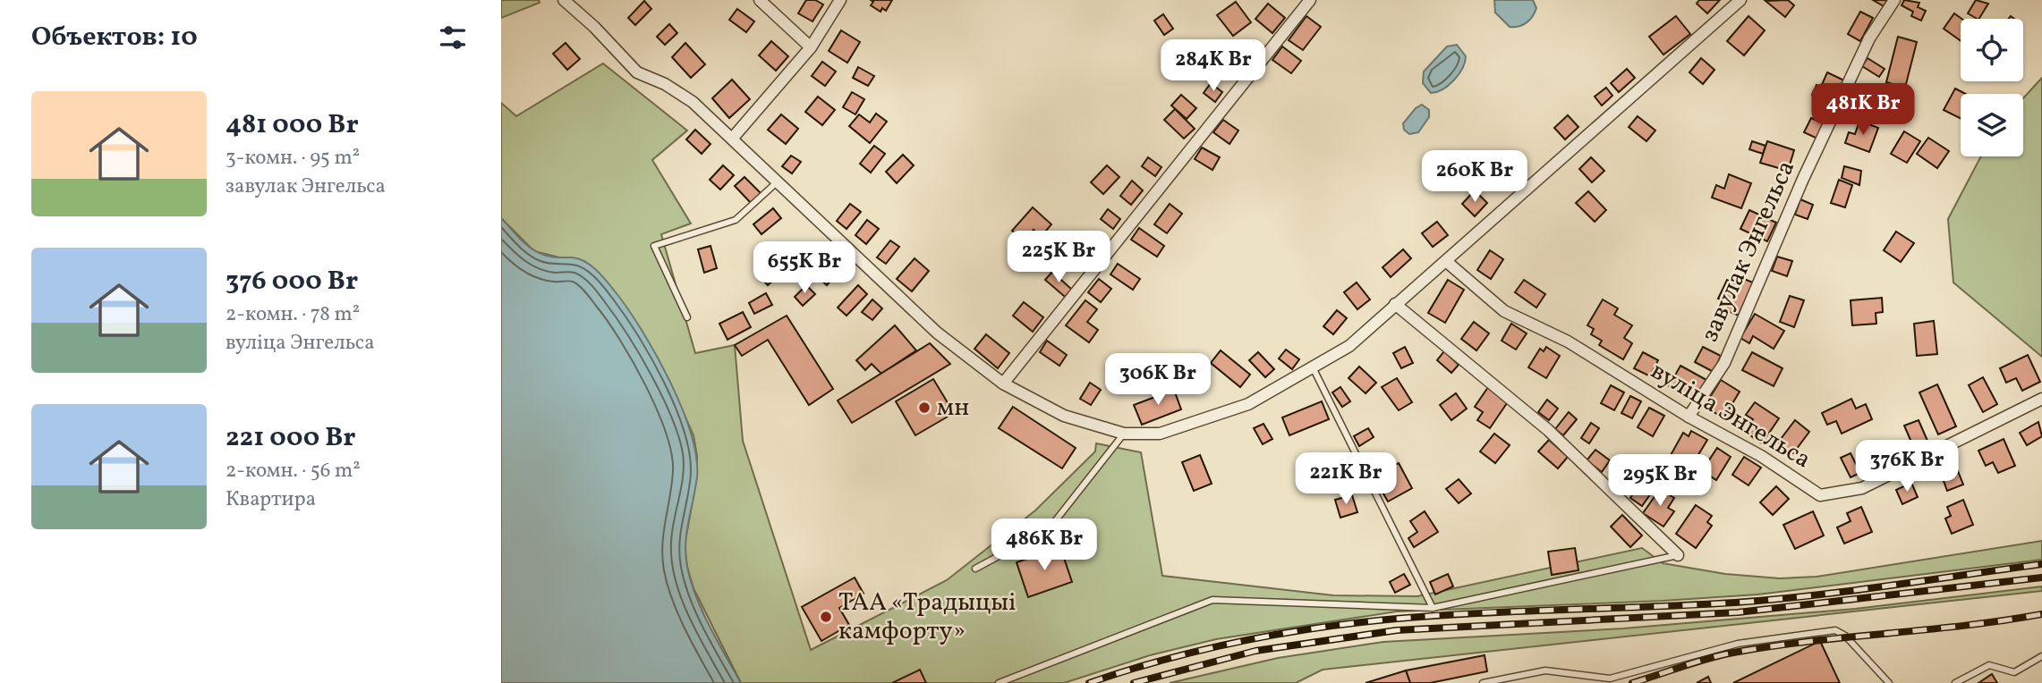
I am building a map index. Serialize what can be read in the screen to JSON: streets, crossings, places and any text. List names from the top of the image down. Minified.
{"streets":{"street":["завулак Энгельса","вуліца Энгельса"]},"crossings":[["завулак Энгельса","вуліца Энгельса"]],"places":["мн","ТАА «Традыцыі камфорту»"],"page":{"heading":"Объектов: 10","price":["284K Br","481K Br","260K Br","225K Br","655K Br","306K Br","376K Br","221K Br","295K Br","486K Br"],"list":[{"name":"481 000 Br","note":"3-комн. · 95 m² · завулак Энгельса"},{"name":"376 000 Br","note":"2-комн. · 78 m² · вуліца Энгельса"},{"name":"221 000 Br","note":"2-комн. · 56 m² · Квартира"}]}}
